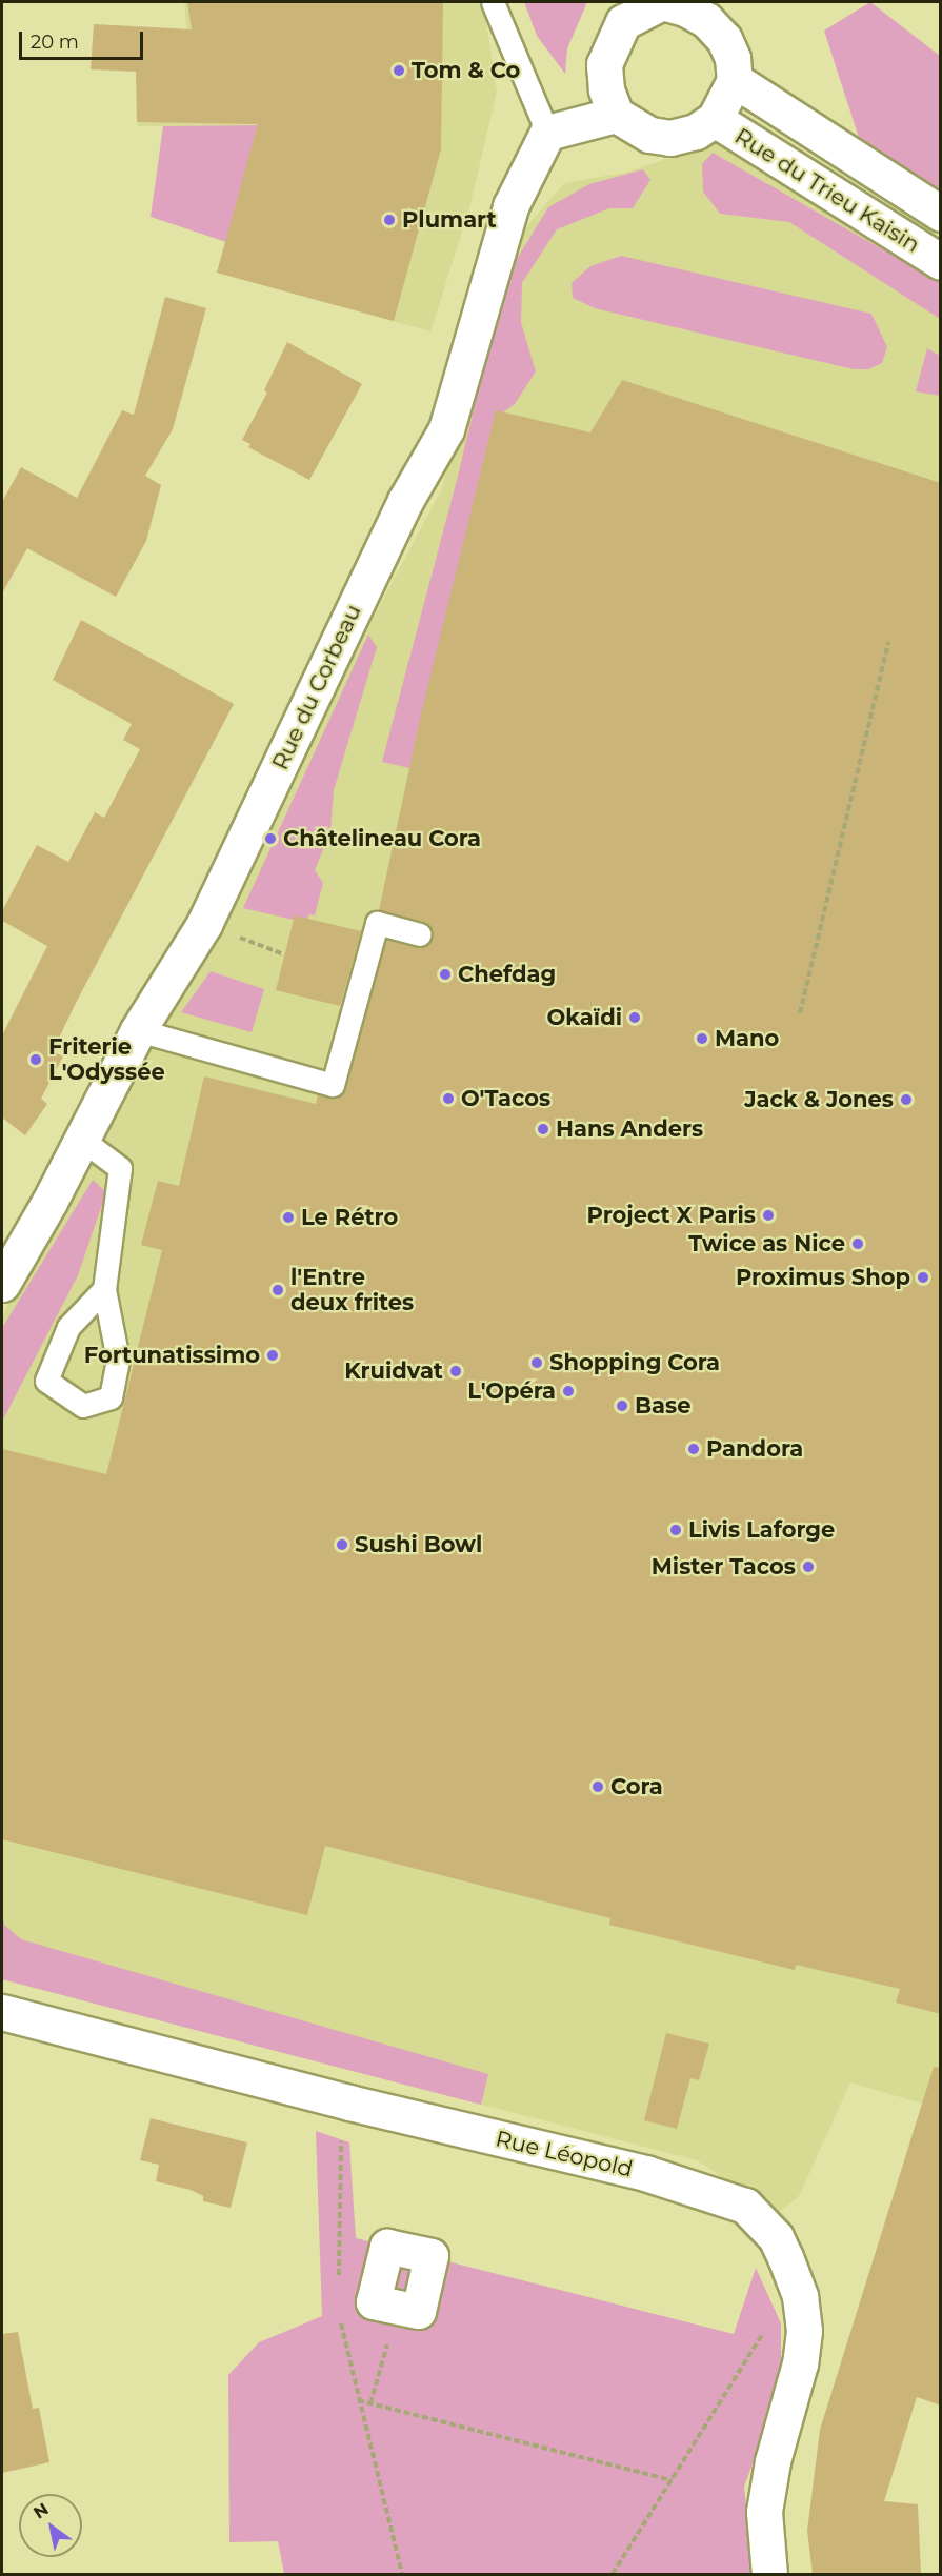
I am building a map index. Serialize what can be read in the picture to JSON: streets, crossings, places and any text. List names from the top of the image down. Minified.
{"streets":{"street":["Rue du Trieu Kaisin","Rue du Corbeau","Rue Léopold"]},"places":["Tom & Co","Plumart","Châtelineau Cora","Chefdag","Okaïdi","Mano","Friterie L'Odyssée","O'Tacos","Jack & Jones","Hans Anders","Project X Paris","Le Rétro","Twice as Nice","Proximus Shop","l'Entre deux frites","Fortunatissimo","Shopping Cora","Kruidvat","L'Opéra","Base","Pandora","Livis Laforge","Sushi Bowl","Mister Tacos","Cora"],"scale_bar":"20 m","north":"top left"}
